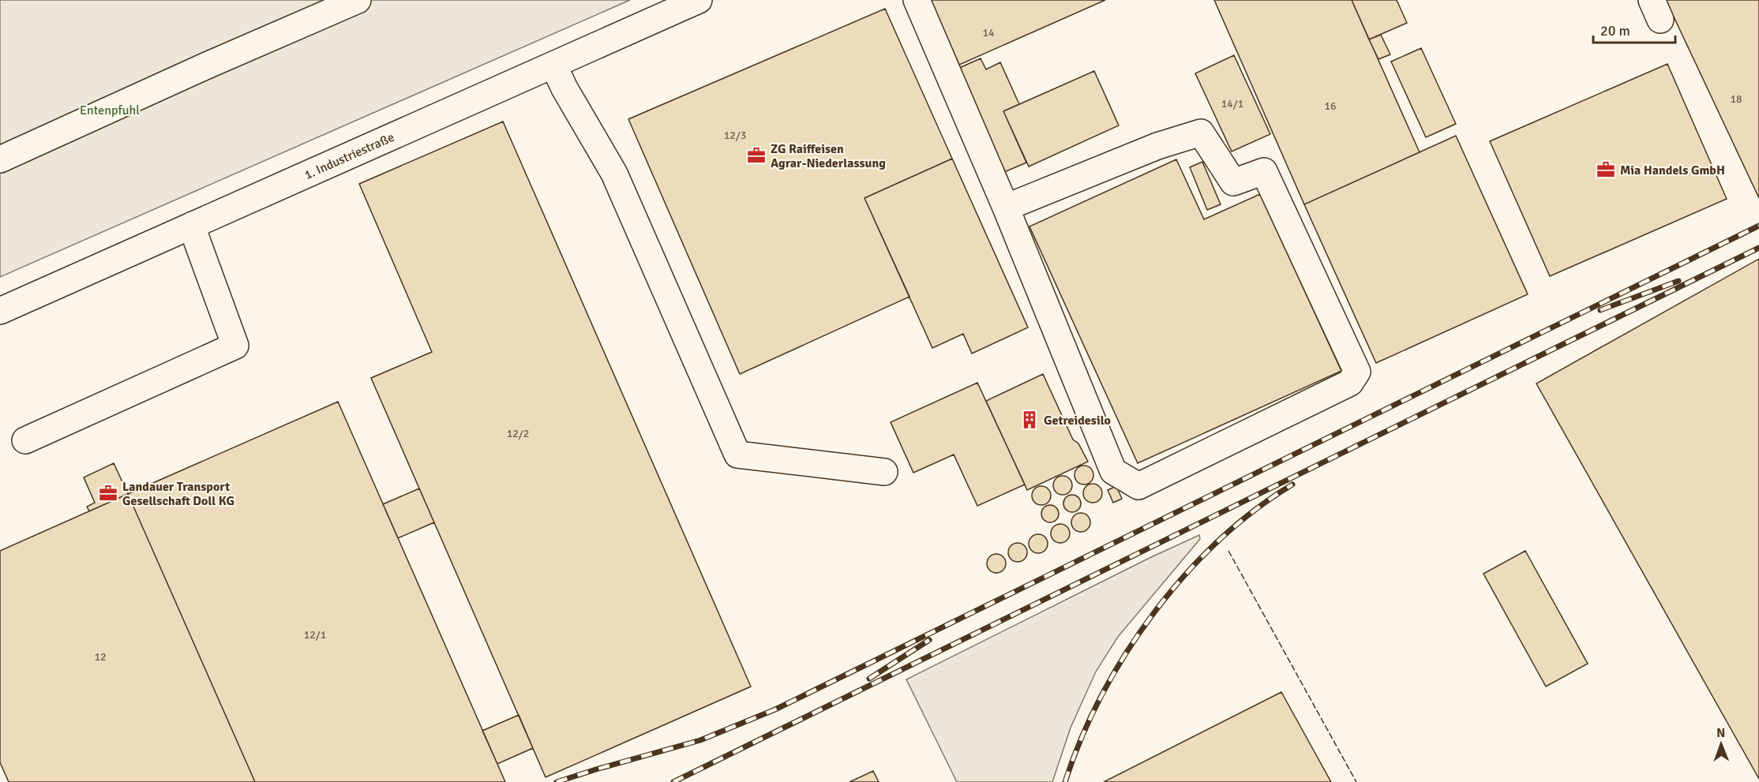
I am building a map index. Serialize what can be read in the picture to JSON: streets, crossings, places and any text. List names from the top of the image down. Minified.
{"streets":{"street":["1. Industriestraße"]},"parks":["Entenpfuhl"],"places":{"office":["ZG Raiffeisen Agrar-Niederlassung","Mia Handels GmbH","Landauer Transport Gesellschaft Doll KG"],"building":["Getreidesilo"]},"house_numbers":["14","18","14/1","16","12/3","12/2","12/1","12"],"scale_bar":"20 m","north":"top"}
